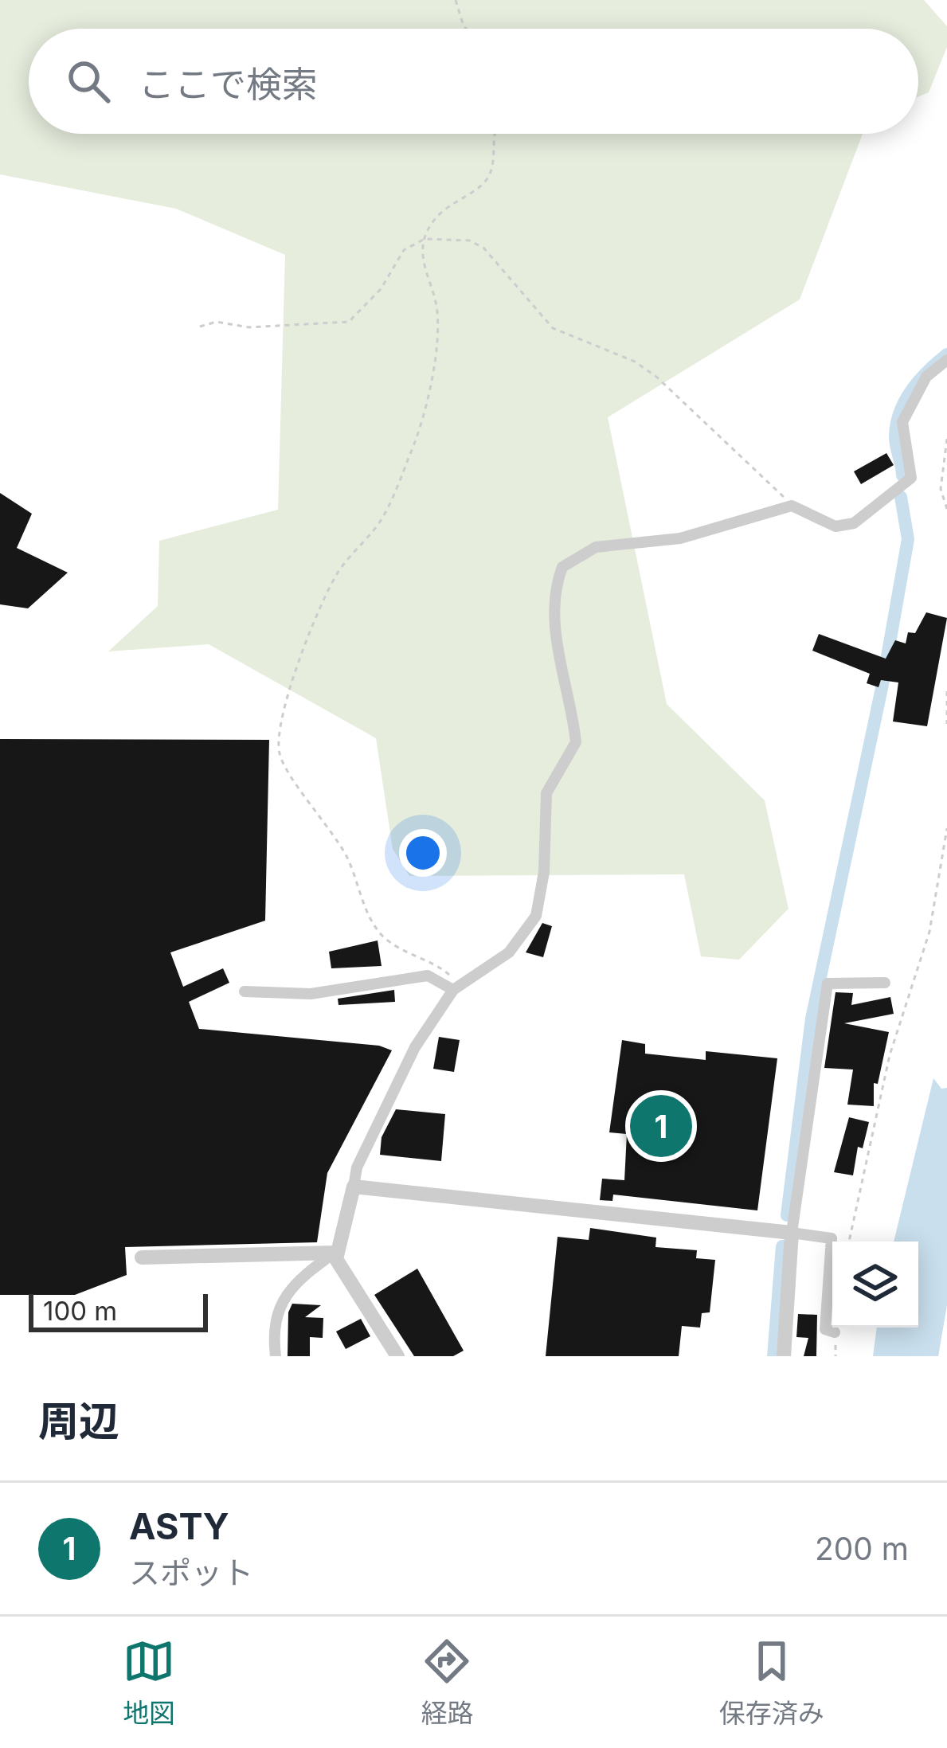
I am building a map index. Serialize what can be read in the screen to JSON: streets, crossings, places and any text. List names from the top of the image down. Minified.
{"scale_bar":"100 m","page":{"search":"ここで検索","pins":"1","scale":"100 m","heading":"周辺","list":[{"mark":"1","name":"ASTY","note":"スポット","value":"200 m"}],"nav":["地図","経路","保存済み"]}}
